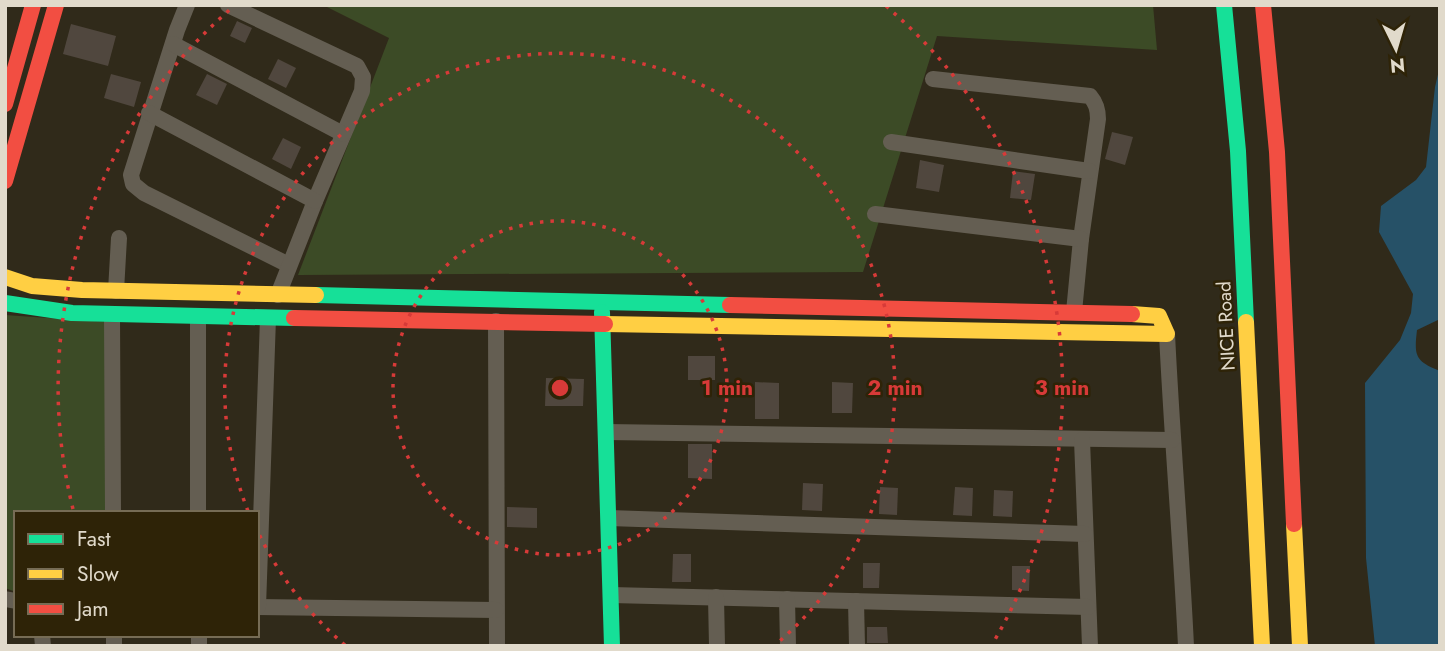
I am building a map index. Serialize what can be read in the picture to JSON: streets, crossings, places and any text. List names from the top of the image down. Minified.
{"streets":{"main road":["NICE Road"]},"legend":["Fast","Slow","Jam"],"north":"bottom","rings":["1 min","2 min","3 min"]}
